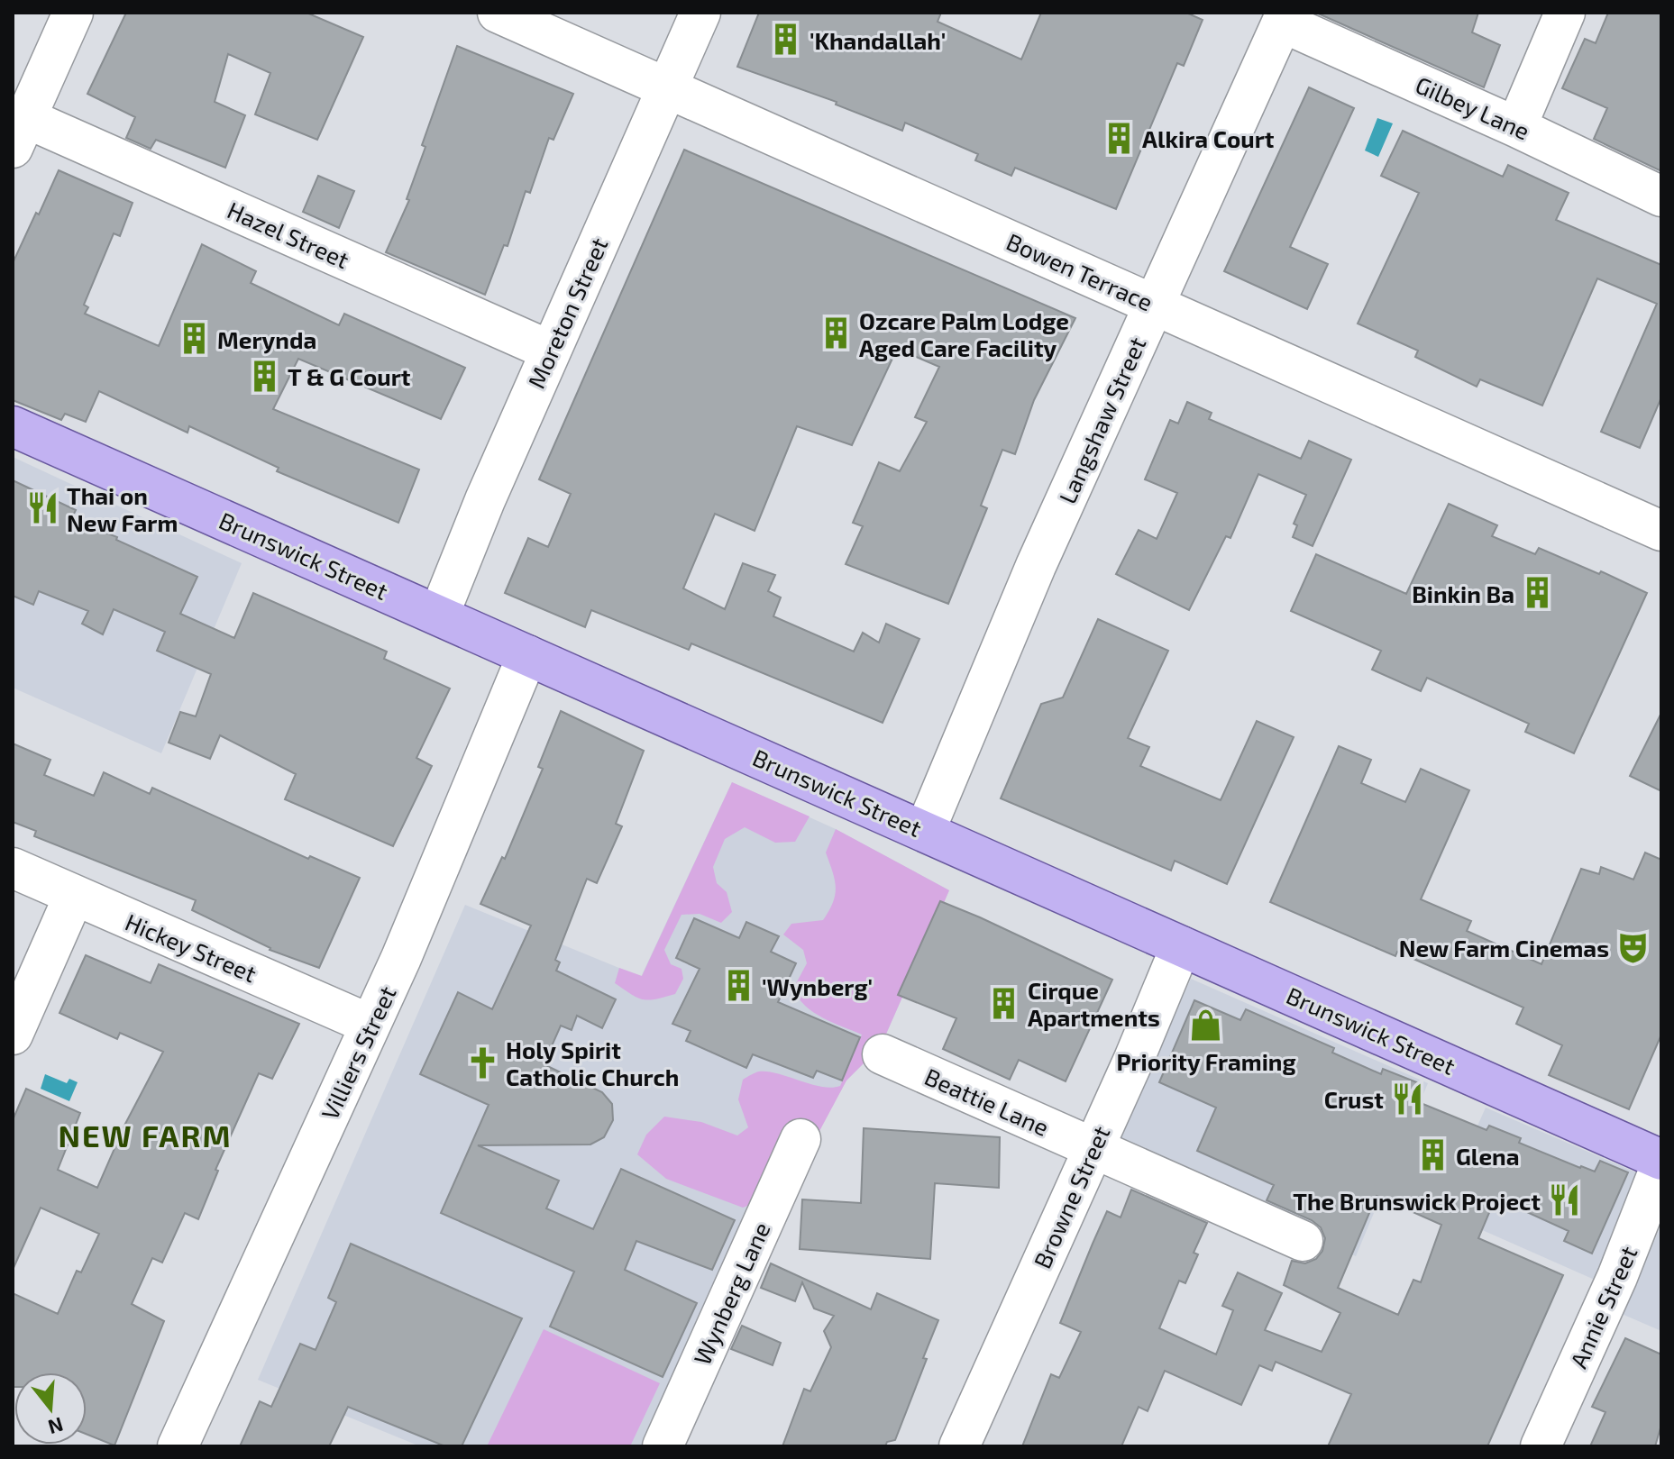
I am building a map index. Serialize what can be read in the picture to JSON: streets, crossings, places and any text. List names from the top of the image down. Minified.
{"streets":{"main road":["Brunswick Street"],"street":["Gilbey Lane","Hazel Street","Bowen Terrace","Moreton Street","Langshaw Street","Hickey Street","Villiers Street","Beattie Lane","Browne Street","Wynberg Lane","Annie Street"]},"crossings":[["Gilbey Lane","Langshaw Street"],["Hazel Street","Moreton Street"],["Bowen Terrace","Moreton Street"],["Bowen Terrace","Langshaw Street"],["Moreton Street","Brunswick Street"],["Langshaw Street","Brunswick Street"],["Brunswick Street","Villiers Street"],["Brunswick Street","Browne Street"],["Brunswick Street","Annie Street"],["Hickey Street","Villiers Street"],["Beattie Lane","Browne Street"]],"districts":["NEW FARM"],"places":{"building":["'Khandallah'","Alkira Court","Ozcare Palm Lodge Aged Care Facility","Merynda","T & G Court","Binkin Ba","'Wynberg'","Cirque Apartments","Glena"],"restaurant":["Thai on New Farm","Crust","The Brunswick Project"],"theatre":["New Farm Cinemas"],"shop":["Priority Framing"],"church":["Holy Spirit Catholic Church"]},"north":"bottom"}
